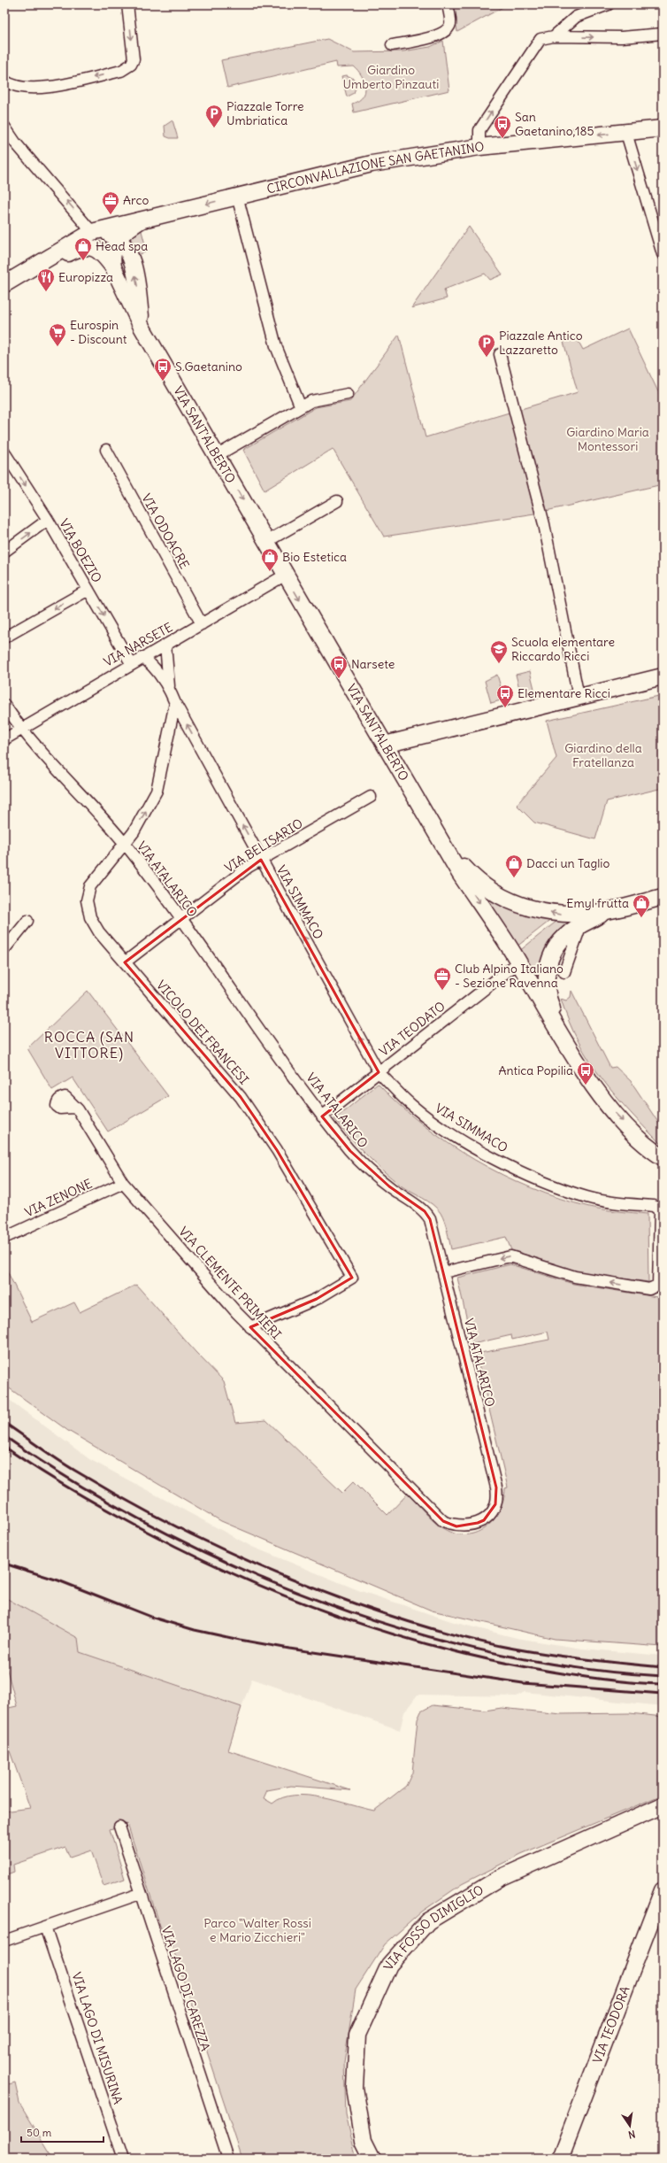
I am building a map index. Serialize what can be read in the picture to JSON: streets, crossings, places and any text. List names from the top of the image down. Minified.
{"streets":{"street":["CIRCONVALLAZIONE SAN GAETANINO","VIA SANT'ALBERTO","VIA ODOACRE","VIA BOEZIO","VIA NARSETE","VIA BELISARIO","VIA ATALARICO","VIA SIMMACO","VIA TEODATO","VICOLO DEI FRANCESI","VIA ZENONE","VIA CLEMENTE PRIMIERI","VIA FOSSO DIMIGLIO","VIA LAGO DI CAREZZA","VIA TEODORA","VIA LAGO DI MISURINA"]},"crossings":[["VIA SANT'ALBERTO","VIA NARSETE"],["VIA SANT'ALBERTO","VIA TEODATO"],["VIA ODOACRE","VIA NARSETE"],["VIA BOEZIO","VIA NARSETE"],["VIA NARSETE","VIA ATALARICO"],["VIA NARSETE","VIA SIMMACO"],["VIA BELISARIO","VIA ATALARICO"],["VIA BELISARIO","VIA SIMMACO"],["VIA BELISARIO","VICOLO DEI FRANCESI"],["VIA ATALARICO","VIA SIMMACO"],["VIA ATALARICO","VIA TEODATO"],["VIA ATALARICO","VICOLO DEI FRANCESI"],["VIA ATALARICO","VIA CLEMENTE PRIMIERI"],["VIA SIMMACO","VIA TEODATO"],["VIA SIMMACO","VICOLO DEI FRANCESI"],["VICOLO DEI FRANCESI","VIA CLEMENTE PRIMIERI"],["VIA ZENONE","VIA CLEMENTE PRIMIERI"]],"one_way":["VIA BOEZIO"],"districts":["ROCCA (SAN VITTORE)"],"parks":["Giardino Umberto Pinzauti","Giardino Maria Montessori","Giardino della Fratellanza","Parco \"Walter Rossi e Mario Zicchieri\""],"places":{"parking":["Piazzale Torre Umbriatica","Piazzale Antico Lazzaretto"],"bus stop":["San Gaetanino,185","S.Gaetanino","Narsete","Elementare Ricci","Antica Popilia"],"office":["Arco","Club Alpino Italiano - Sezione Ravenna"],"shop":["Head spa","Bio Estetica","Dacci un Taglio","Emyl frutta"],"restaurant":["Europizza"],"supermarket":["Eurospin - Discount"],"school or university":["Scuola elementare Riccardo Ricci"]},"scale_bar":"50 m","north":"bottom"}
